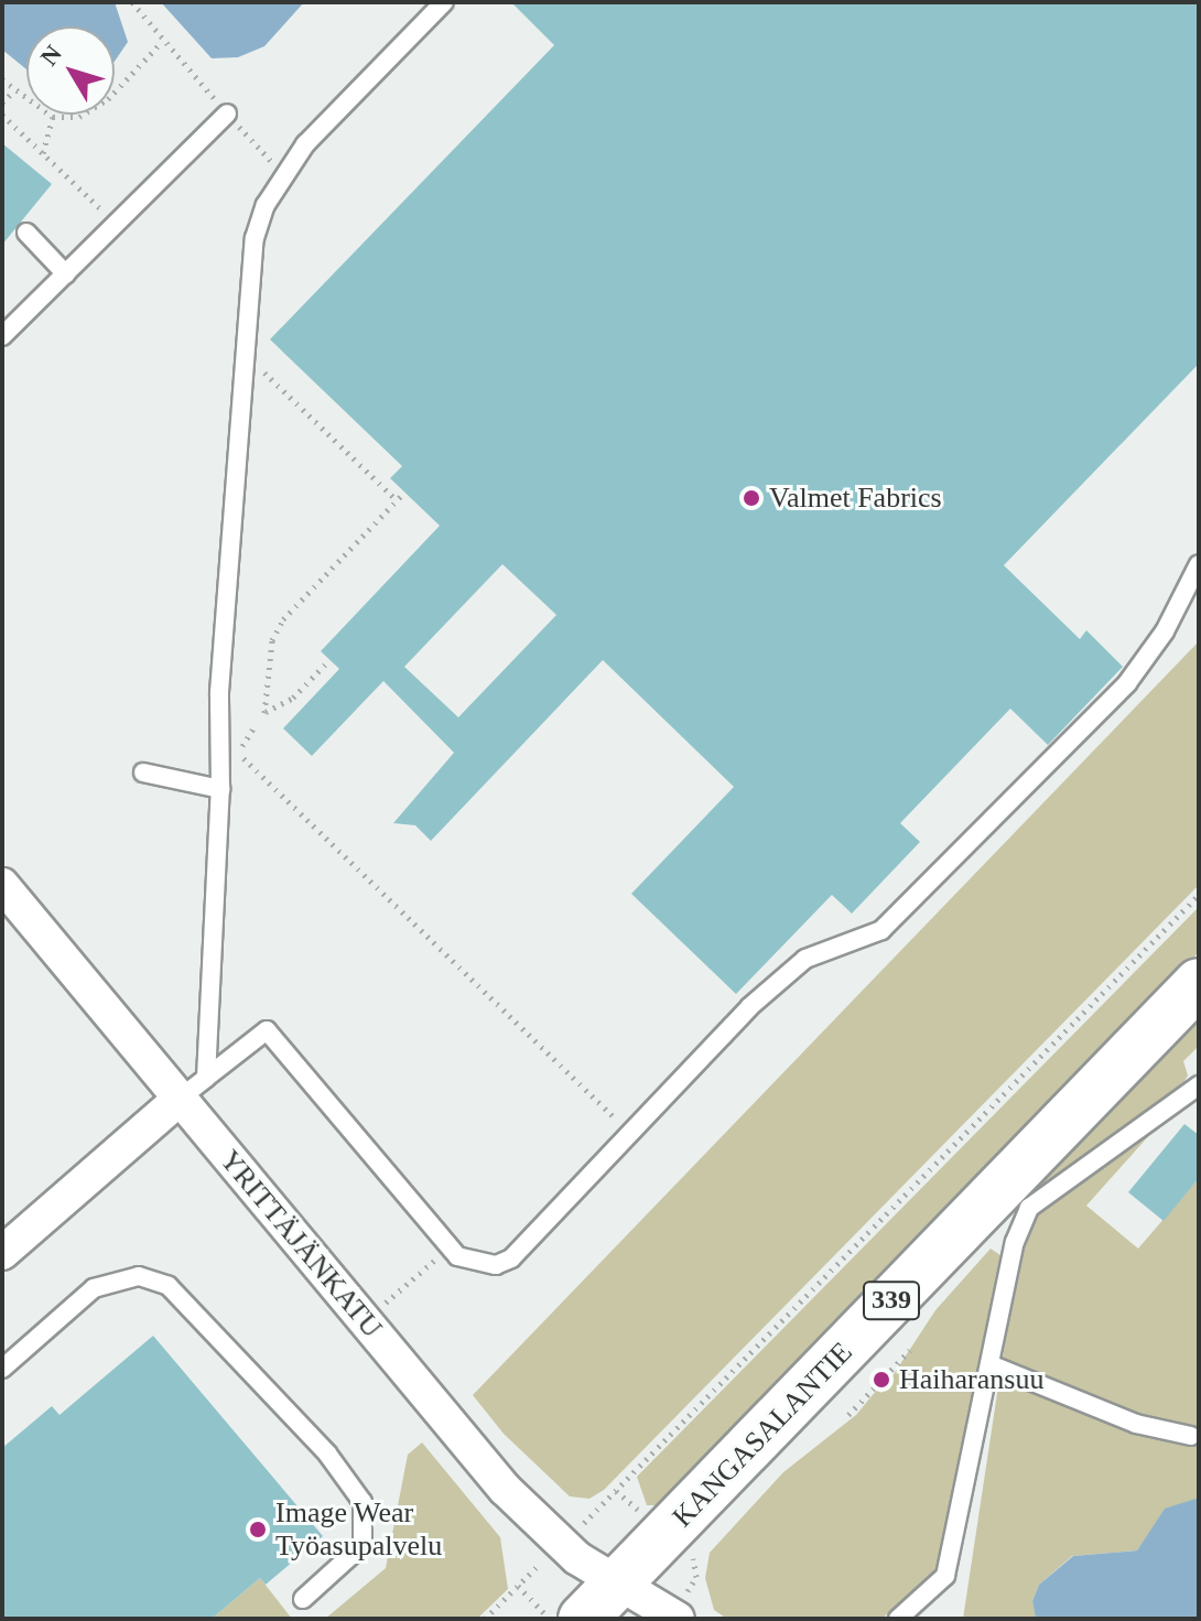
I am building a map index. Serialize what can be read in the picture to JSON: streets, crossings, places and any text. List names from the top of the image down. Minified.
{"streets":{"main road":["339","KANGASALANTIE"],"street":["YRITTÄJÄNKATU"]},"crossings":[["YRITTÄJÄNKATU","KANGASALANTIE"]],"places":["Valmet Fabrics","Haiharansuu","Image Wear Työasupalvelu"],"north":"top left"}
